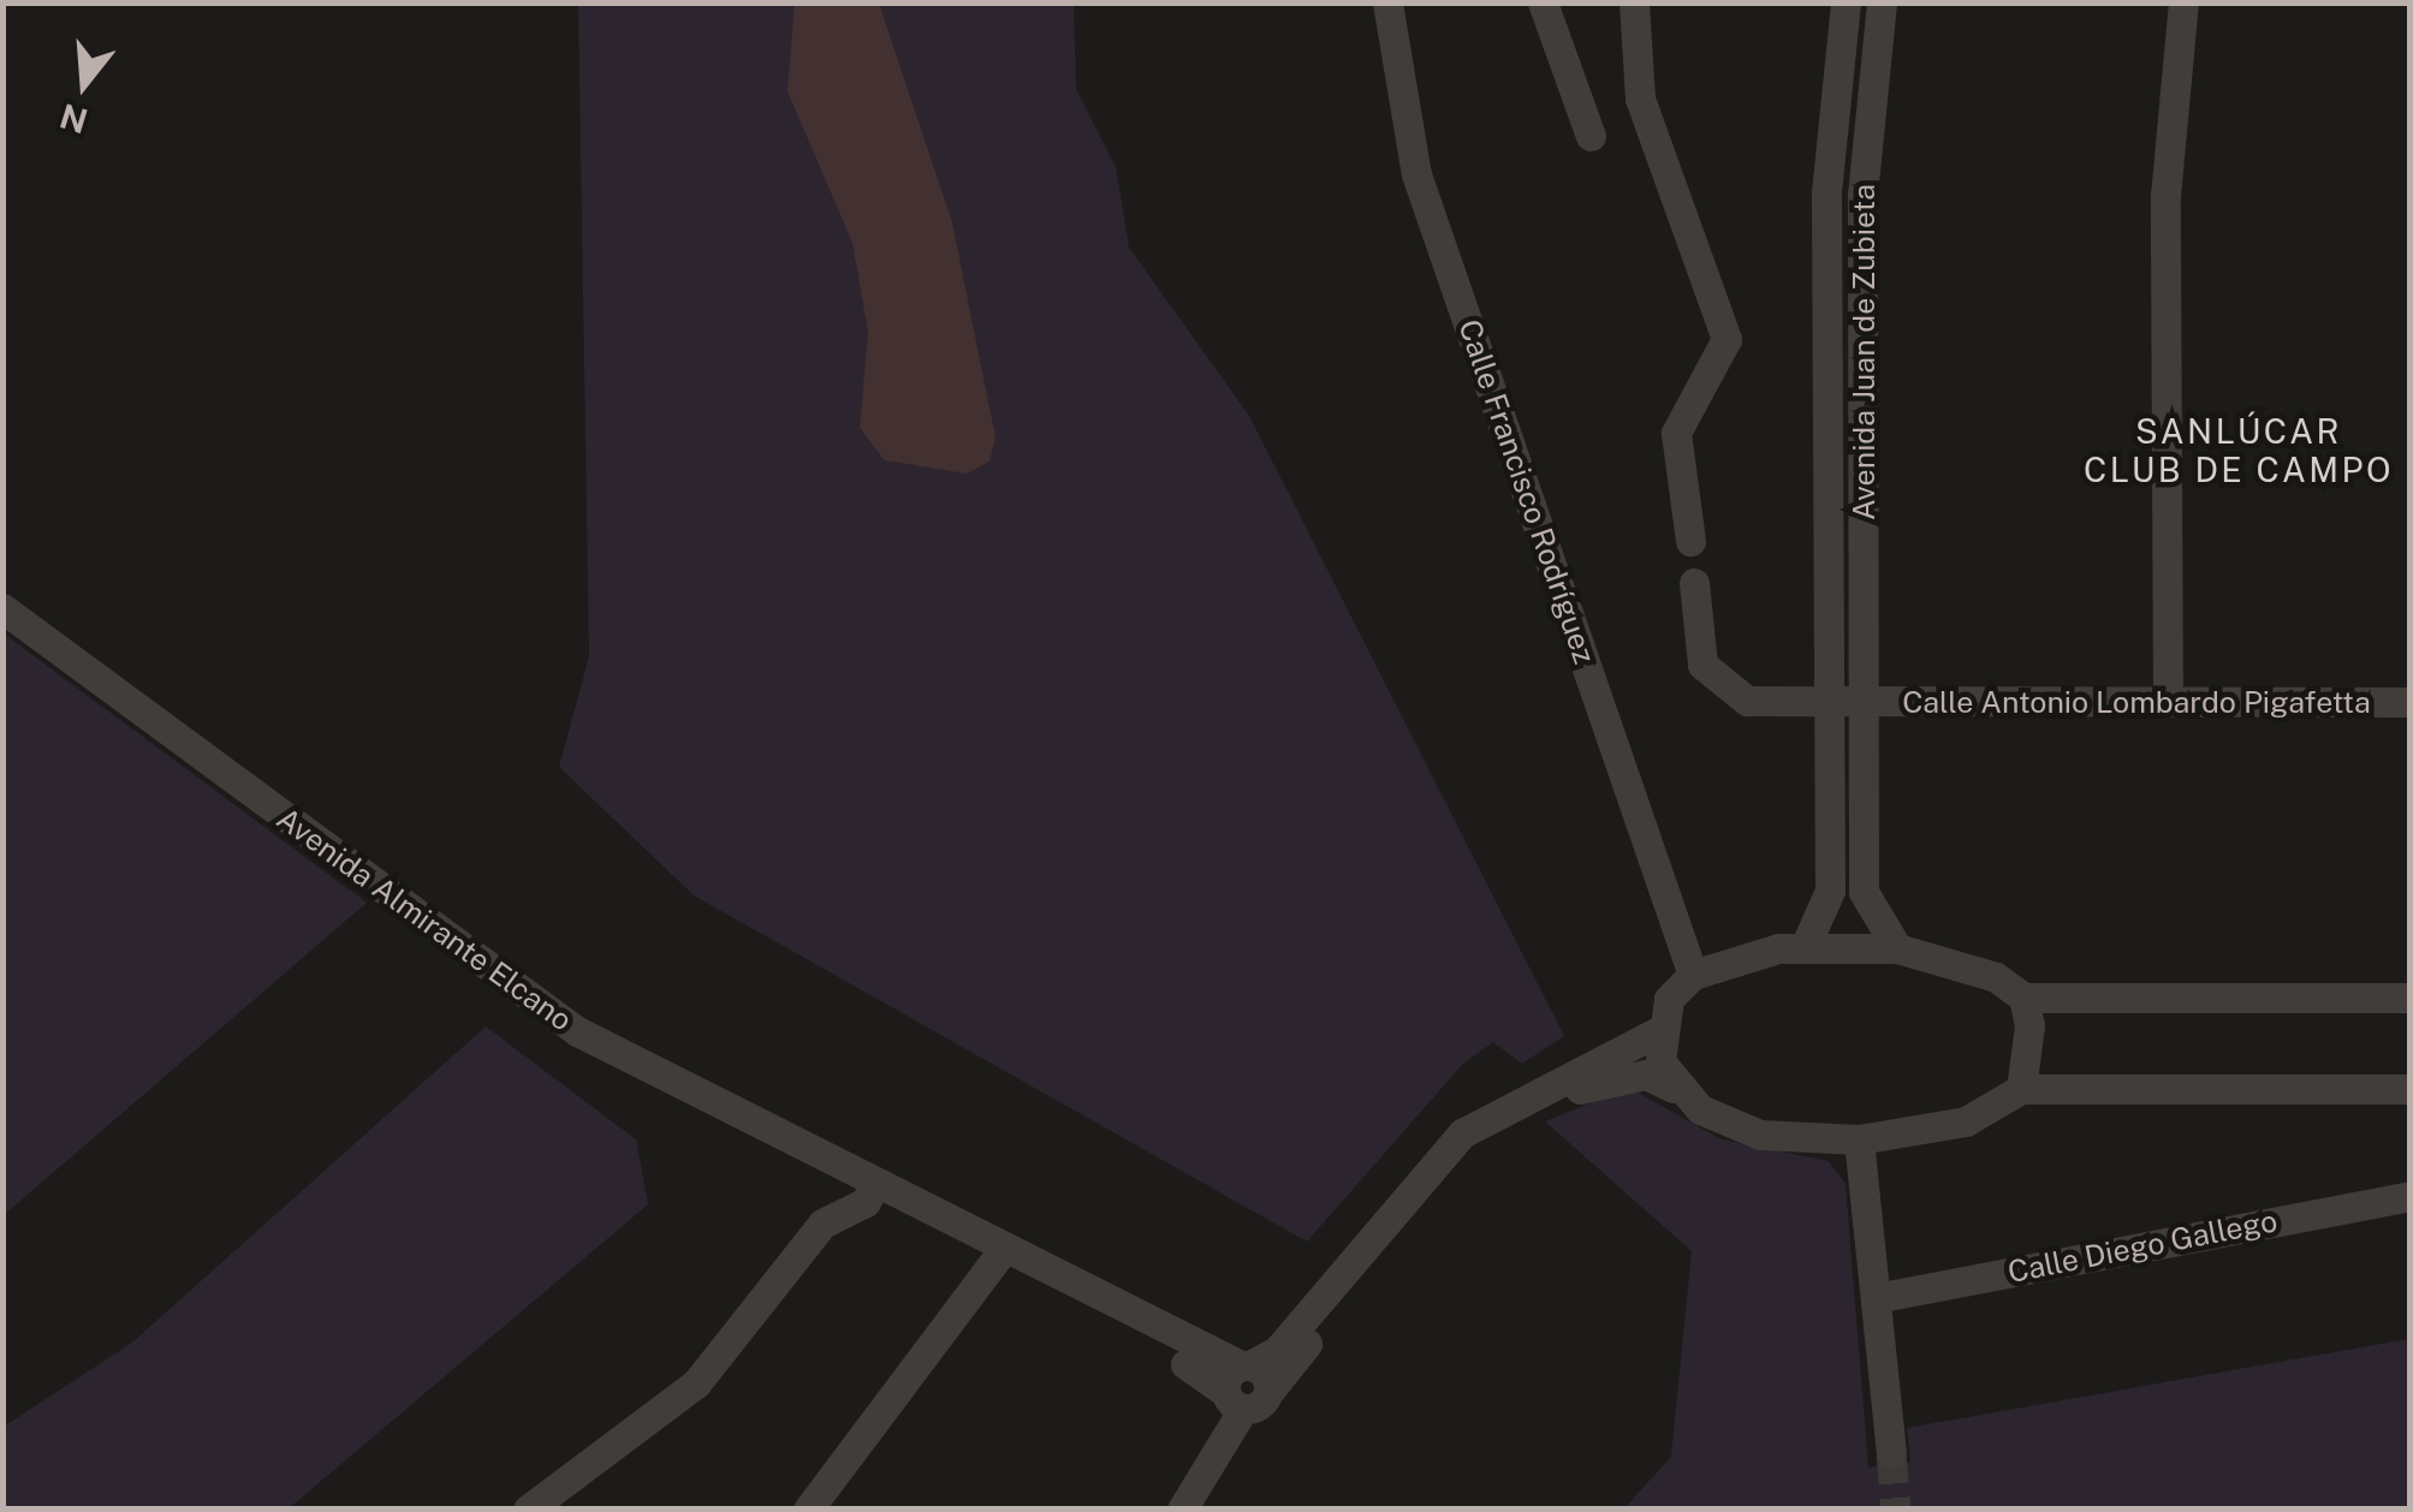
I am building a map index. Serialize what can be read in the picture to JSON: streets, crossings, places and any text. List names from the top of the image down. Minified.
{"streets":{"street":["Avenida Juan de Zubieta","Calle Francisco Rodríguez","Calle Antonio Lombardo Pigafetta","Avenida Almirante Elcano","Calle Diego Gallego"]},"crossings":[["Avenida Juan de Zubieta","Calle Antonio Lombardo Pigafetta"]],"districts":["SANLÚCAR CLUB DE CAMPO"],"north":"bottom"}
